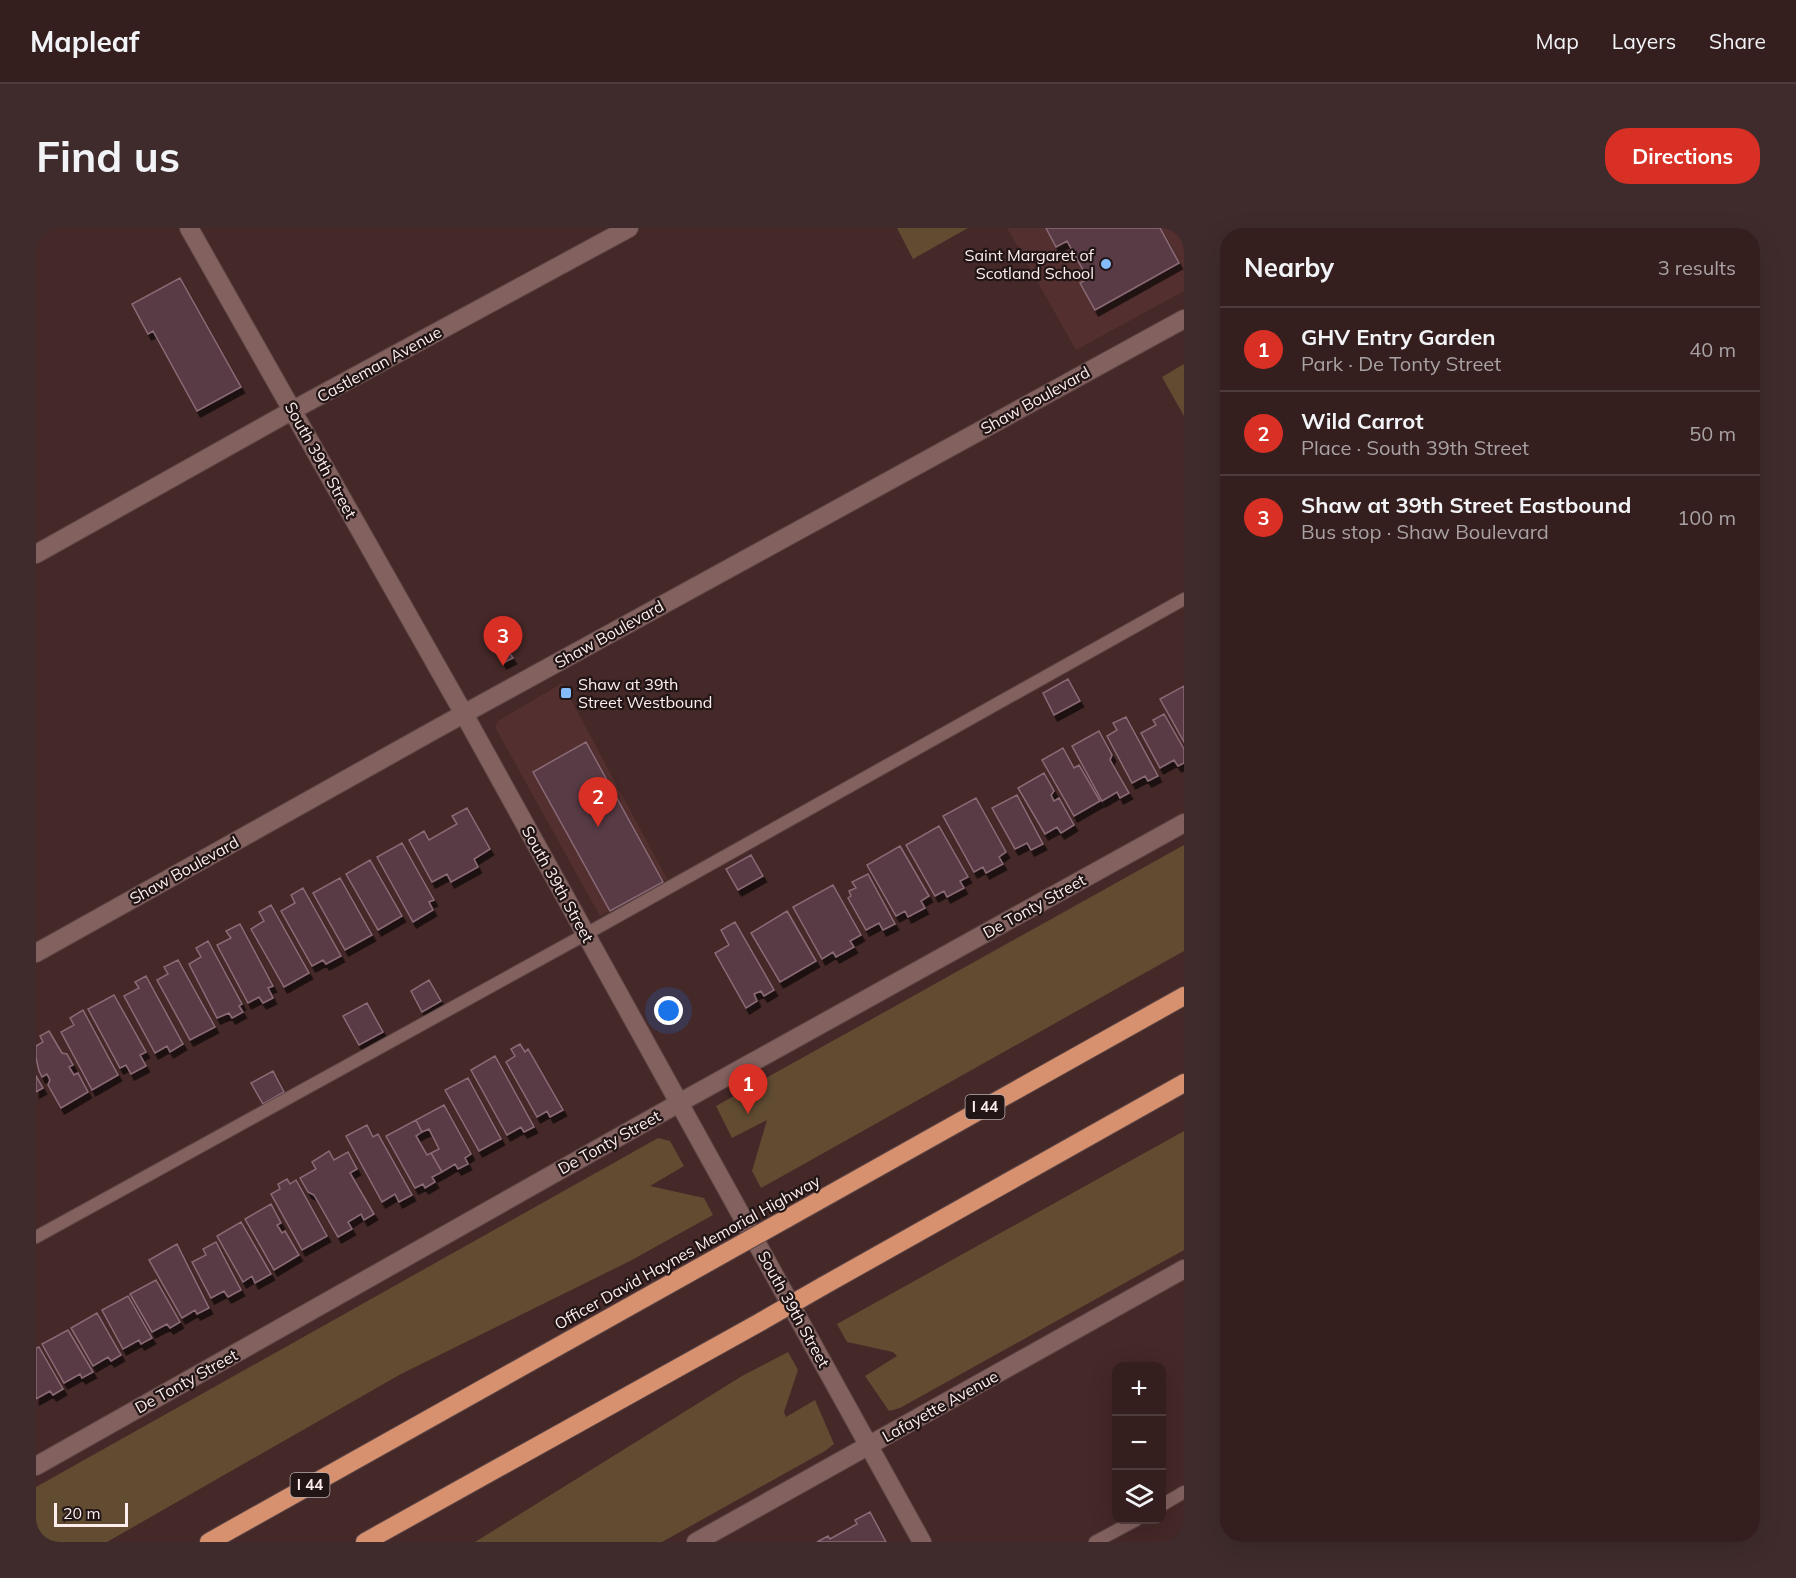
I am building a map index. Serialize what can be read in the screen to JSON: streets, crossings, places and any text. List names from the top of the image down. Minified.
{"streets":{"highway":["I 44","Officer David Haynes Memorial Highway"],"street":["Castleman Avenue","Shaw Boulevard","South 39th Street","De Tonty Street","Lafayette Avenue"]},"crossings":[["Castleman Avenue","South 39th Street"],["Shaw Boulevard","South 39th Street"],["South 39th Street","De Tonty Street"],["South 39th Street","Lafayette Avenue"]],"places":{"other":["Saint Margaret of Scotland School"],"transit":["Shaw at 39th Street Westbound"]},"scale_bar":"20 m","page":{"header":"Mapleaf","nav":["Map","Layers","Share"],"buttons":"Directions","title":"Find us","heading":["Nearby","3 results"],"list":[{"mark":"1","name":"GHV Entry Garden","note":"Park · De Tonty Street","value":"40 m"},{"mark":"2","name":"Wild Carrot","note":"Place · South 39th Street","value":"50 m"},{"mark":"3","name":"Shaw at 39th Street Eastbound","note":"Bus stop · Shaw Boulevard","value":"100 m"}],"pins":["3","2","1"],"map_buttons":["+","−"],"scale":"20 m"}}
